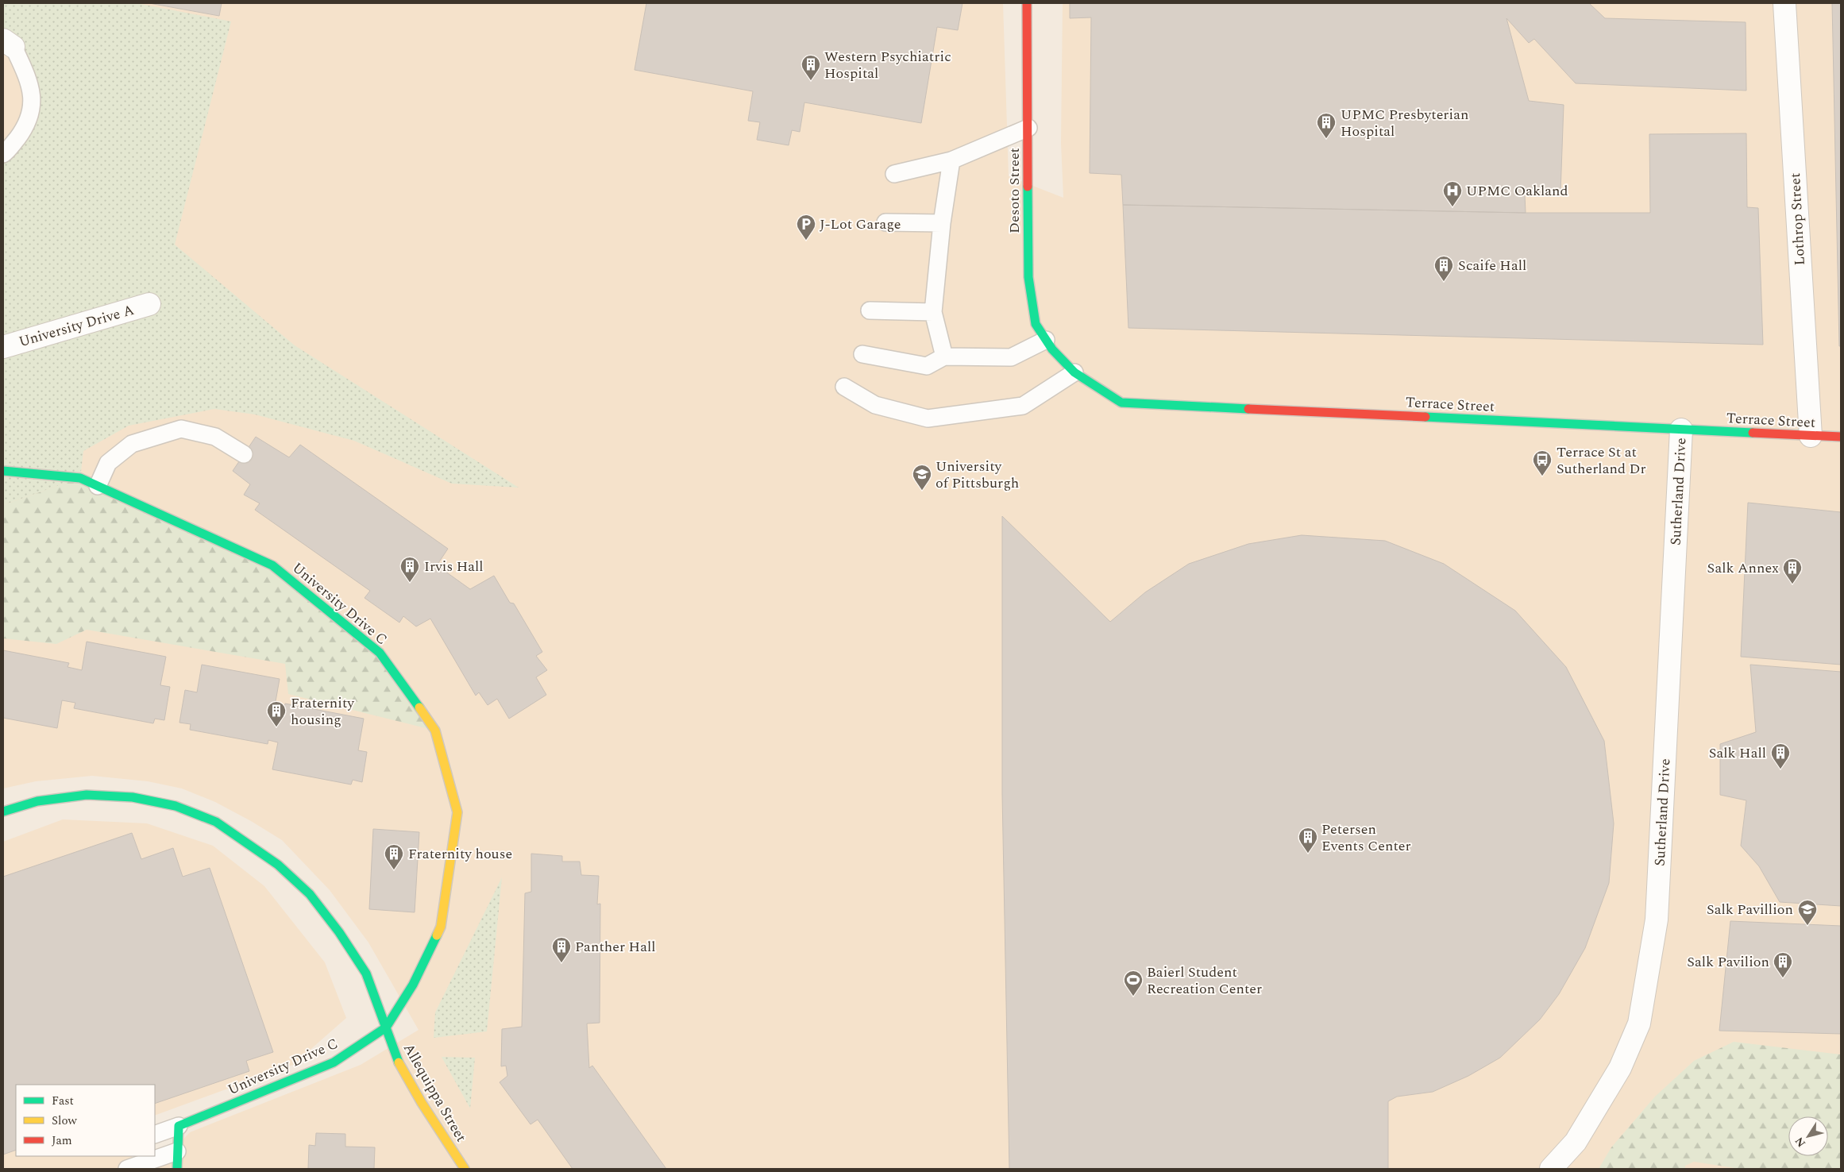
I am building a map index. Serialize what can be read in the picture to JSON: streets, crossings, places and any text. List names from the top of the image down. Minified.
{"streets":{"street":["Desoto Street","Lothrop Street","University Drive A","Terrace Street","Sutherland Drive","University Drive C","Allequippa Street"]},"crossings":[["Desoto Street","Terrace Street"],["Lothrop Street","Terrace Street"],["Terrace Street","Sutherland Drive"],["University Drive C","Allequippa Street"]],"places":{"building":["Western Psychiatric Hospital","UPMC Presbyterian Hospital","Scaife Hall","Irvis Hall","Salk Annex","Fraternity housing","Salk Hall","Petersen Events Center","Fraternity house","Panther Hall","Salk Pavilion"],"hospital":["UPMC Oakland"],"parking":["J-Lot Garage"],"bus stop":["Terrace St at Sutherland Dr"],"school or university":["University of Pittsburgh","Salk Pavillion"],"sports":["Baierl Student Recreation Center"]},"legend":["Fast","Slow","Jam"],"north":"bottom left"}
